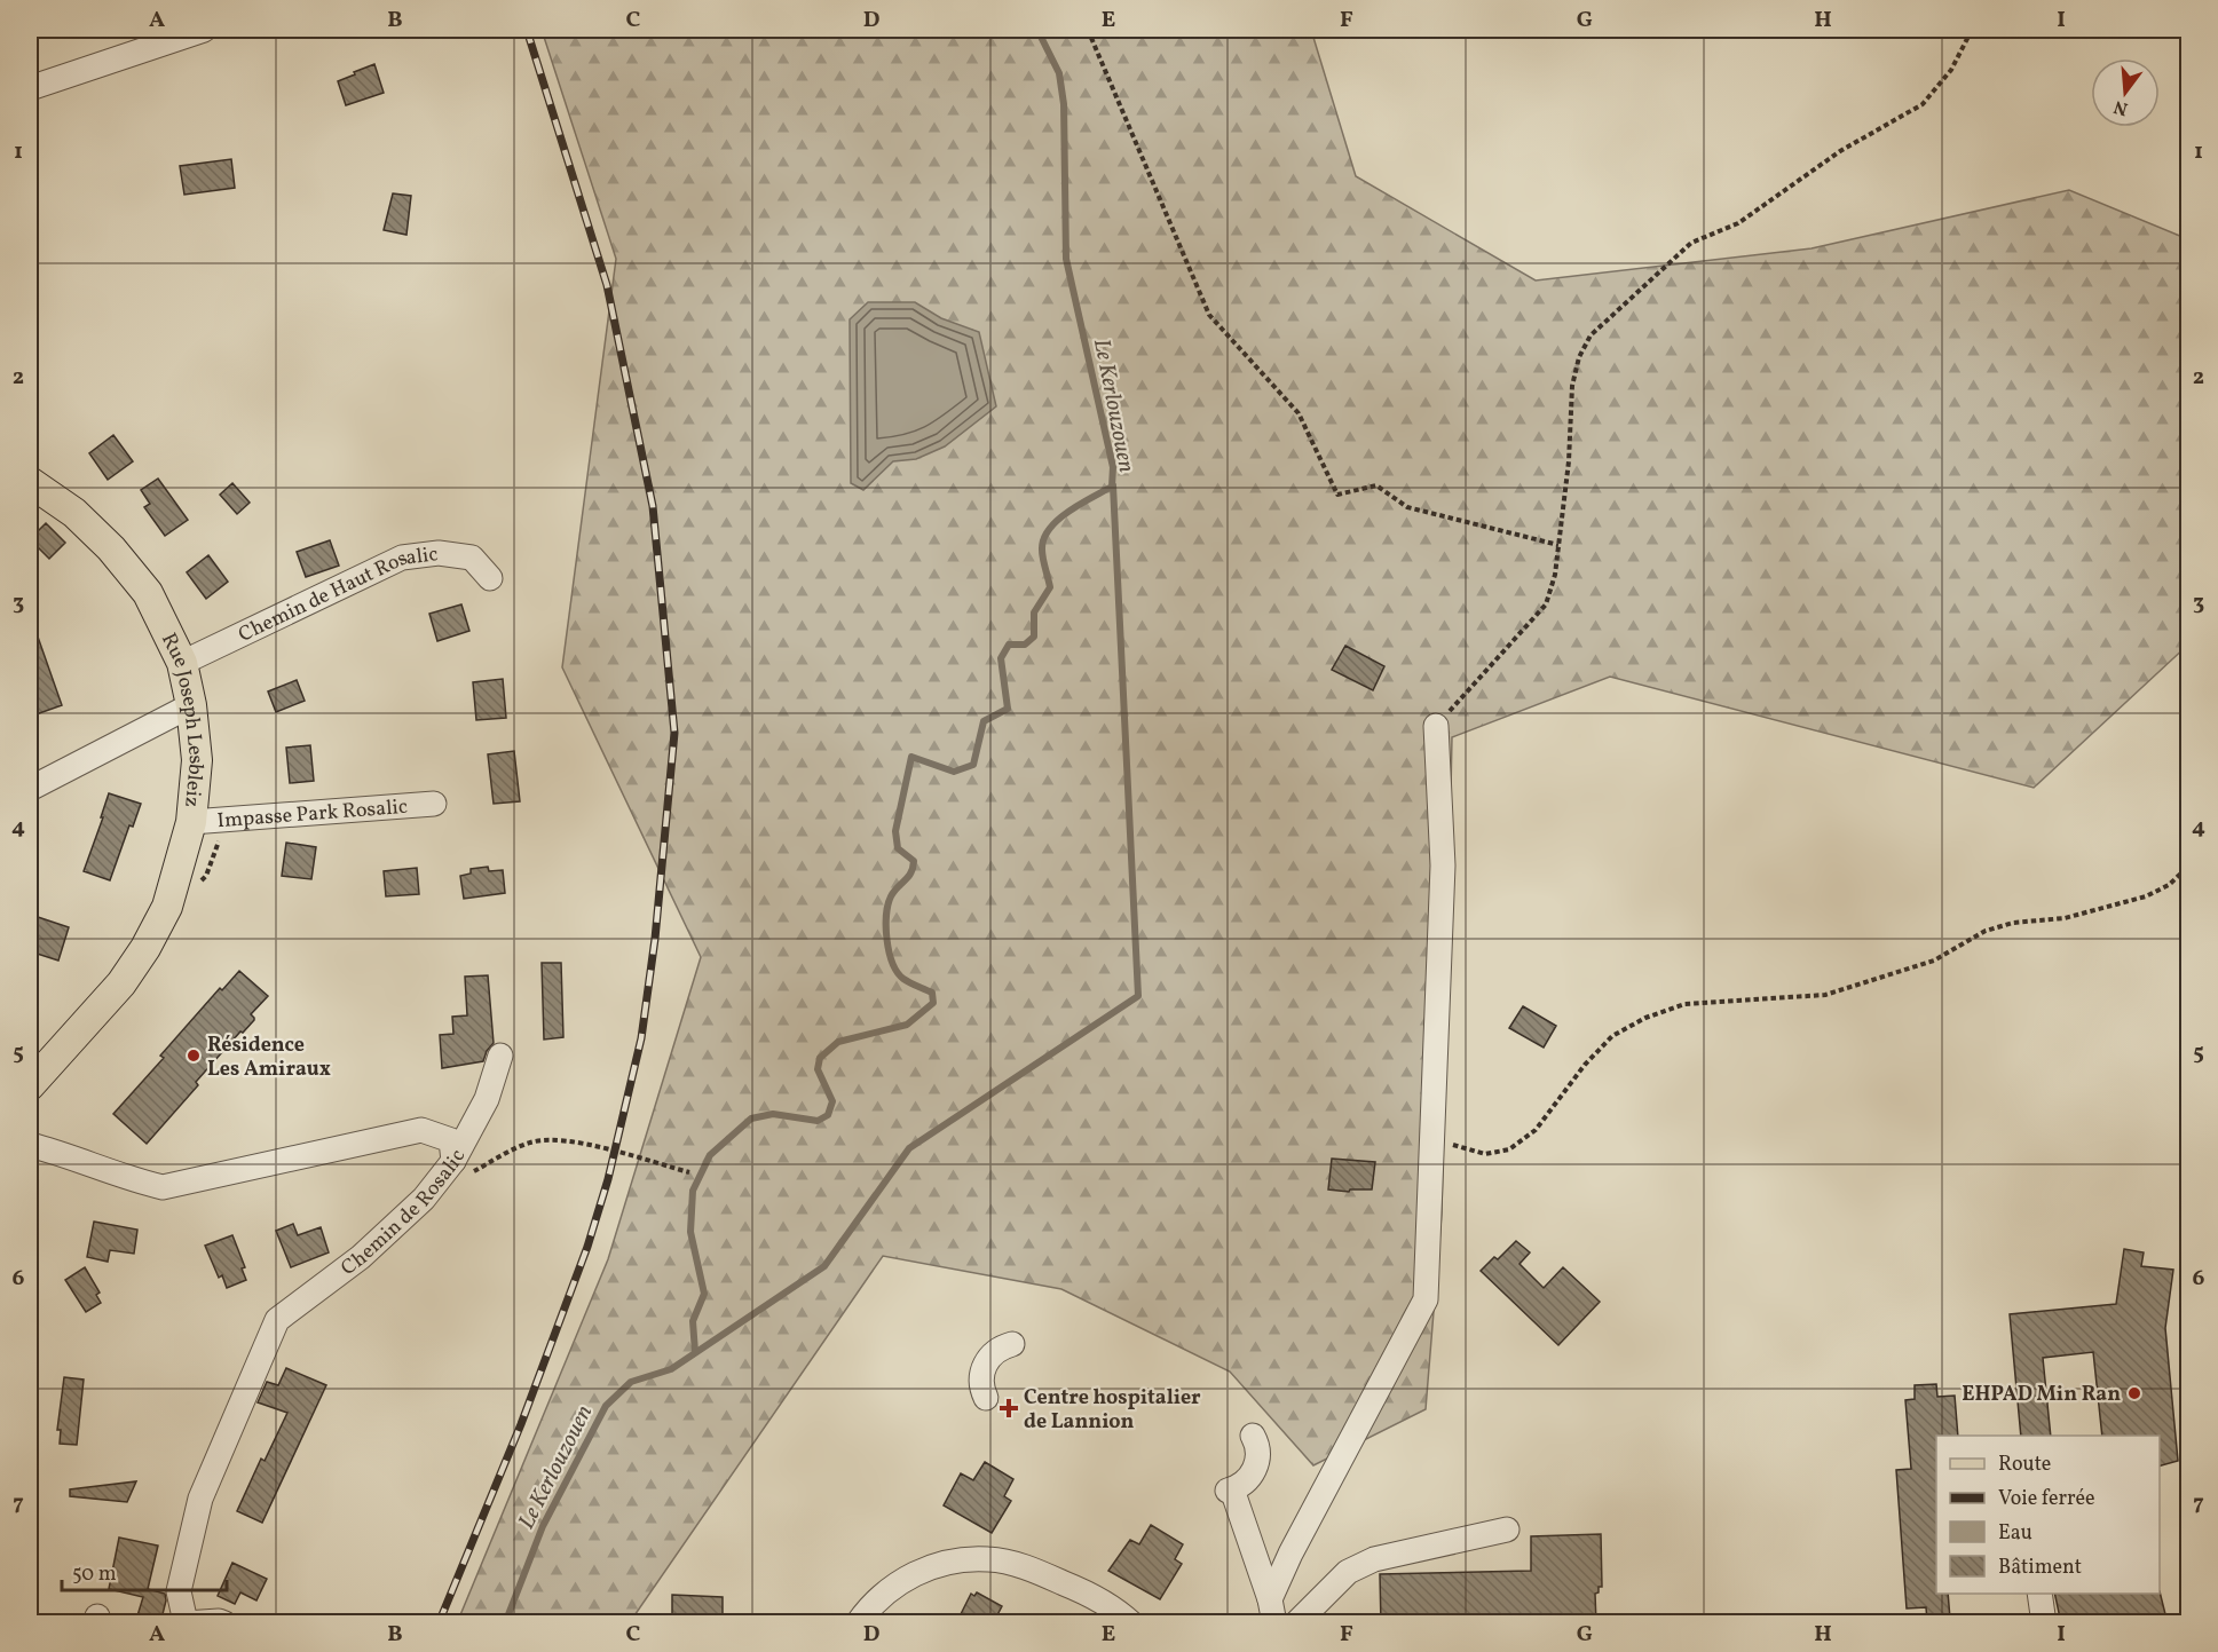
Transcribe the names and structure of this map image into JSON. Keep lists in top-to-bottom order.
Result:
{
  "streets": {
    "main road": ["Rue Joseph Lesbleiz"],
    "street": ["Chemin de Haut Rosalic", "Impasse Park Rosalic", "Chemin de Rosalic"]
  },
  "crossings": [
    ["Chemin de Haut Rosalic", "Rue Joseph Lesbleiz"],
    ["Rue Joseph Lesbleiz", "Impasse Park Rosalic"]
  ],
  "water": ["Le Kerlouzouen"],
  "places": {
    "other": ["Résidence Les Amiraux", "EHPAD Min Ran"],
    "health": ["Centre hospitalier de Lannion"]
  },
  "legend": [
    "Route",
    "Voie ferrée",
    "Eau",
    "Bâtiment"
  ],
  "scale_bar": "50 m",
  "north": "bottom",
  "grid": {
    "columns": [
      "A",
      "B",
      "C",
      "D",
      "E",
      "F",
      "G",
      "H",
      "I"
    ],
    "rows": [
      "1",
      "2",
      "3",
      "4",
      "5",
      "6",
      "7"
    ]
  }
}
